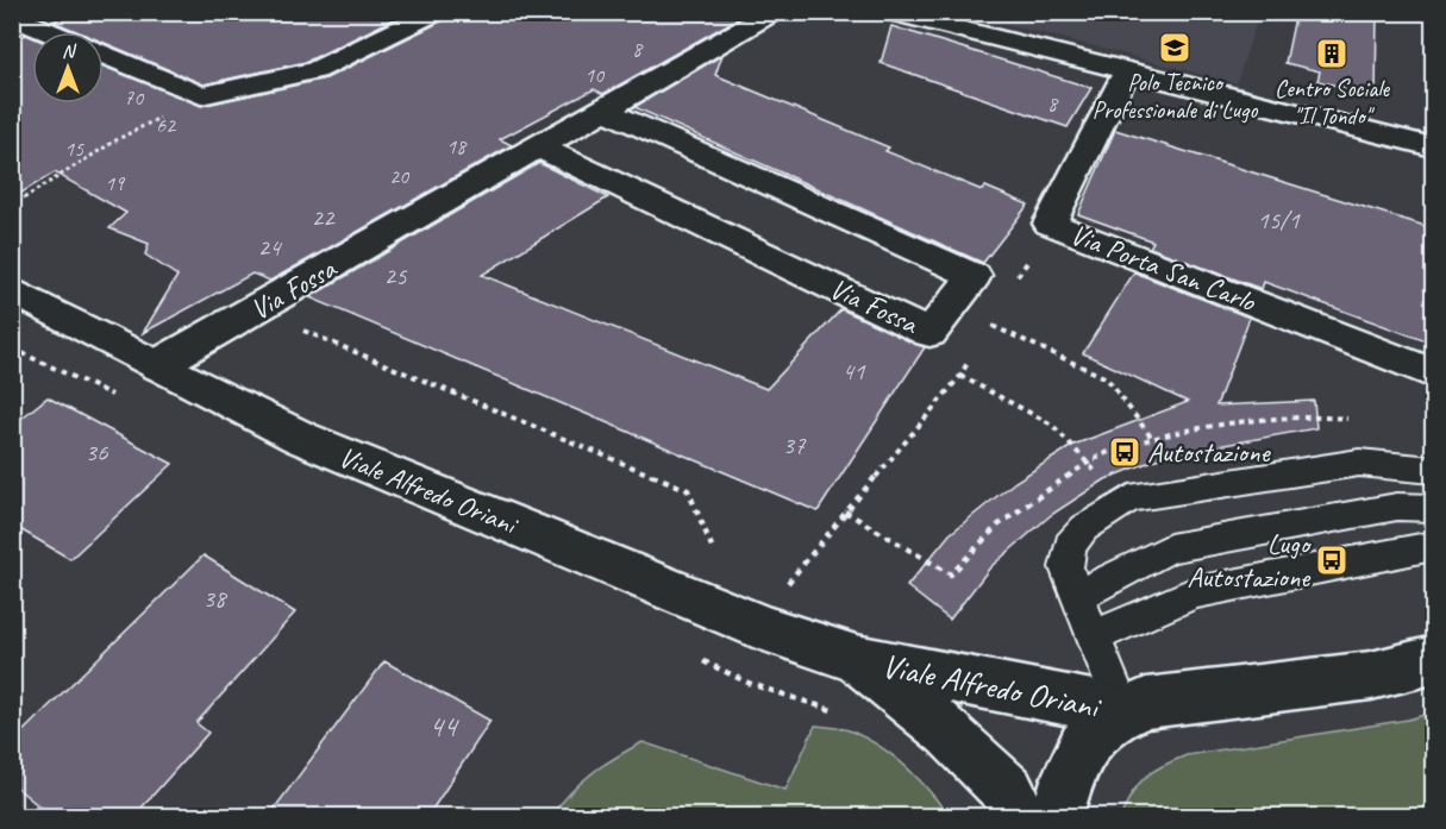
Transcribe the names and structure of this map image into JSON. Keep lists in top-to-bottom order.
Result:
{
  "streets": {
    "street": ["Via Porta San Carlo", "Via Fossa", "Viale Alfredo Oriani"]
  },
  "crossings": [
    ["Via Fossa", "Viale Alfredo Oriani"]
  ],
  "places": {
    "school or university": ["Polo Tecnico Professionale di Lugo"],
    "building": ["Centro Sociale \"Il Tondo\""],
    "bus stop": ["Autostazione", "Lugo Autostazione"]
  },
  "house_numbers": [
    "8",
    "10",
    "70",
    "8",
    "62",
    "18",
    "15",
    "20",
    "19",
    "22",
    "15/1",
    "24",
    "25",
    "41",
    "37",
    "36",
    "38",
    "44"
  ],
  "north": "top"
}
